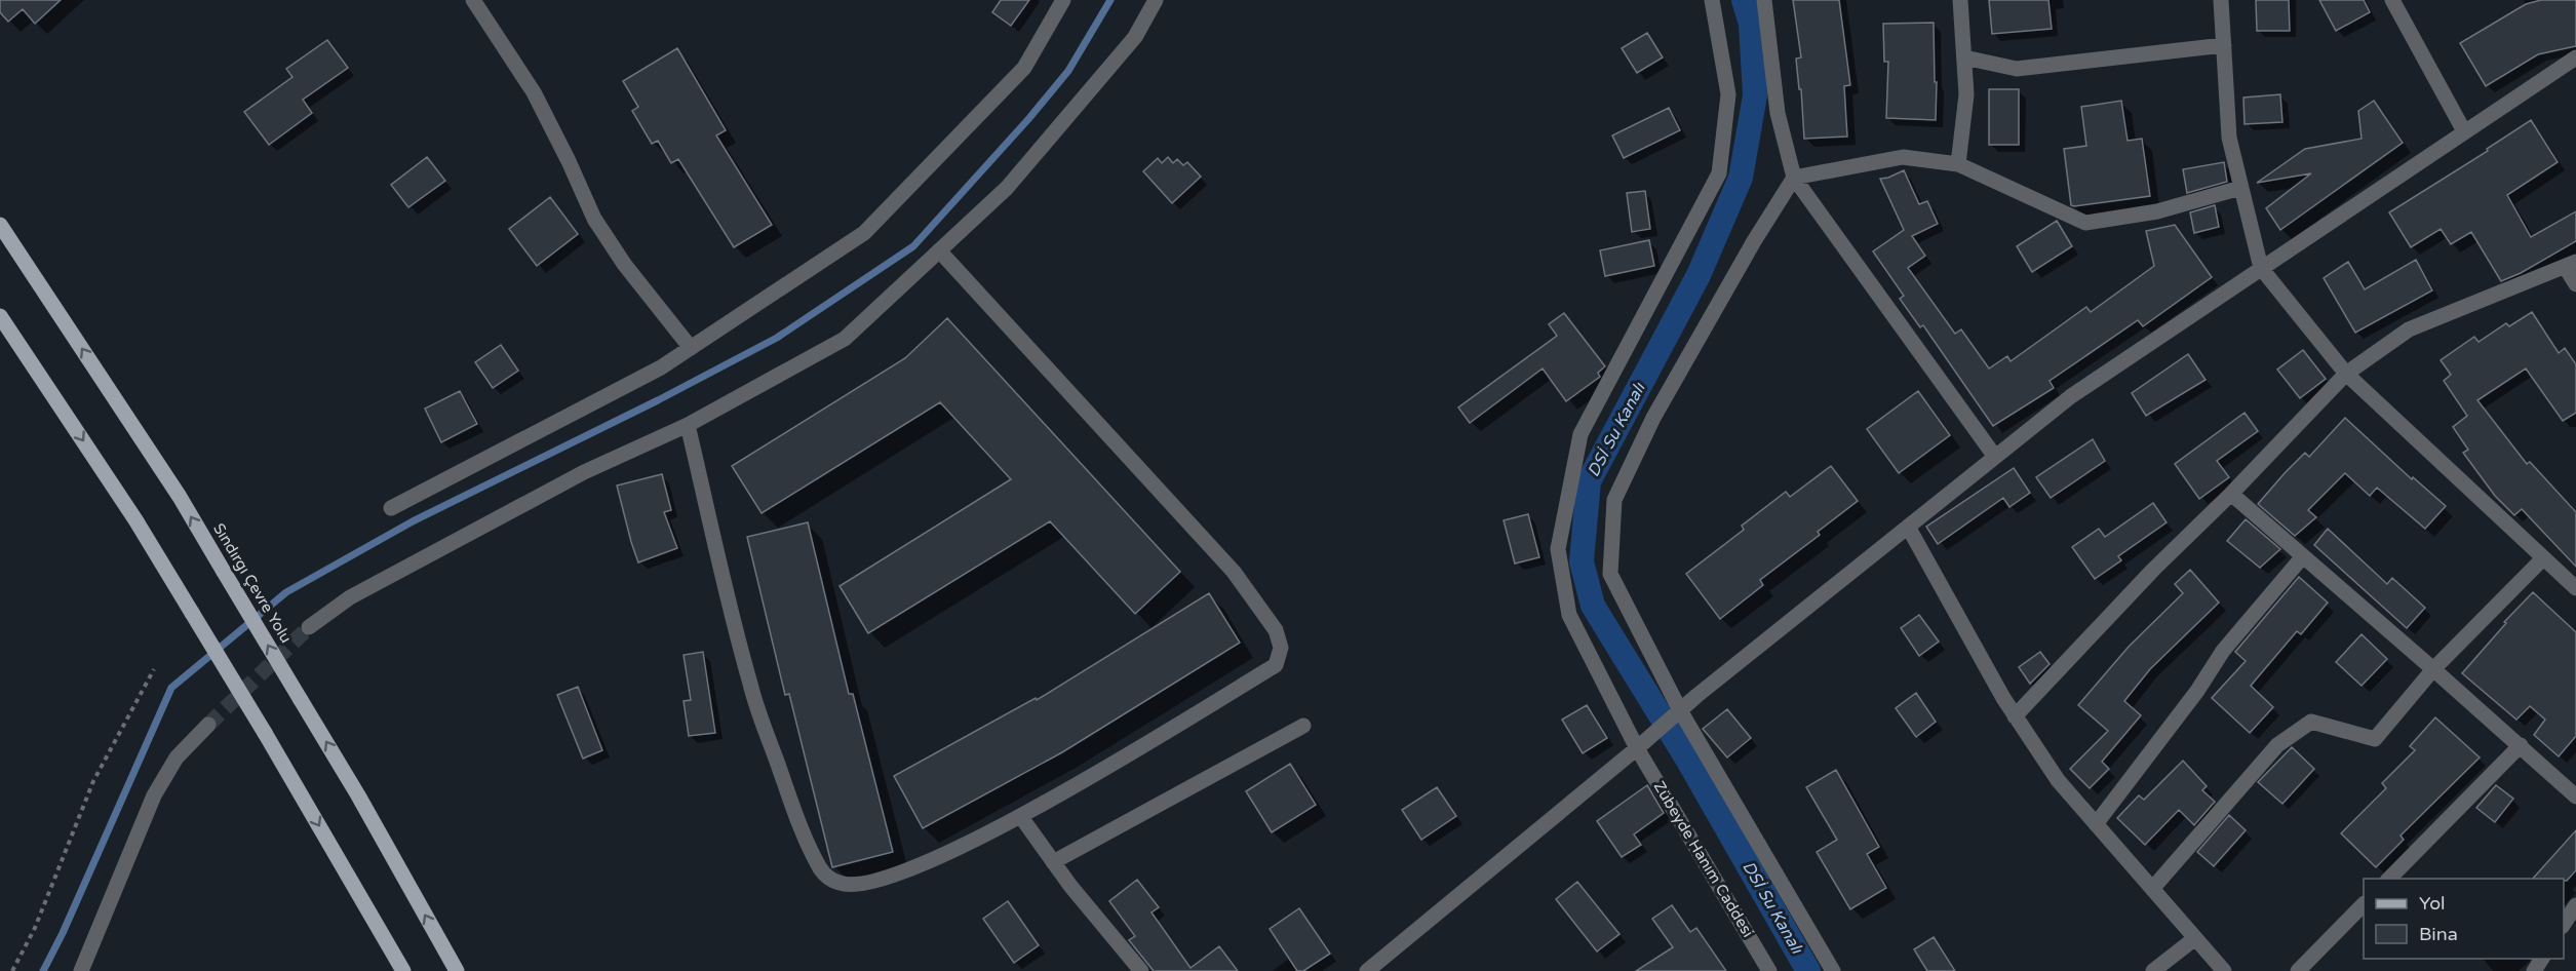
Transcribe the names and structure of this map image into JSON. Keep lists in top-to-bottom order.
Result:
{
  "streets": {
    "main road": ["Sındırgı Çevre Yolu"],
    "street": ["Zübeyde Hanım Caddesi"]
  },
  "water": ["DSİ Su Kanalı"],
  "legend": ["Yol", "Bina"]
}
